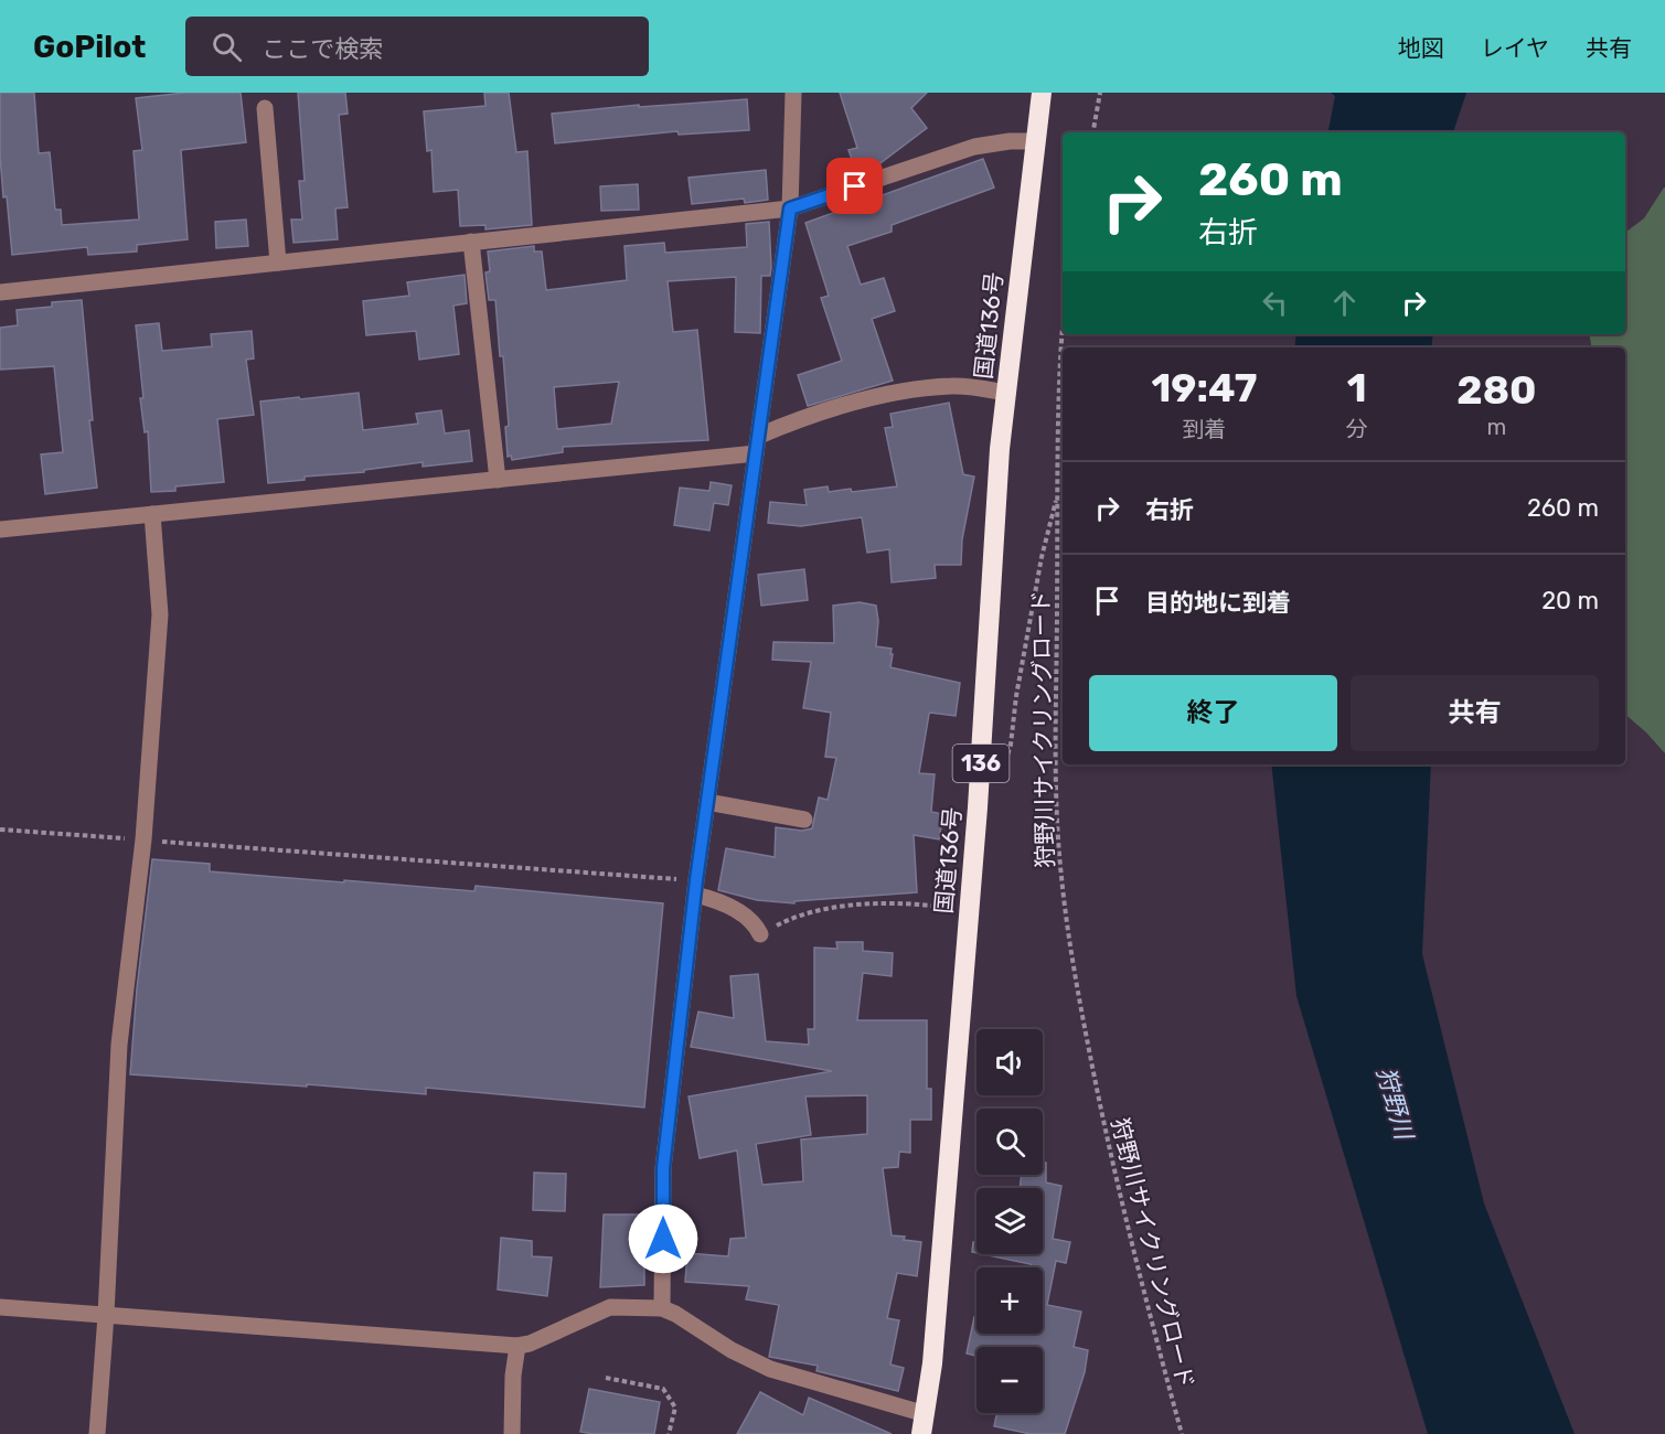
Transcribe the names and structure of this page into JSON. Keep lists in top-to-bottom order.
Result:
{
  "streets": {
    "highway": ["国道136号", "136"],
    "path": ["狩野川サイクリングロード"]
  },
  "water": ["狩野川"],
  "page": {
    "header": "GoPilot",
    "search": "ここで検索",
    "nav": ["地図", "レイヤ", "共有"],
    "turn": ["260 m", "右折"],
    "eta": [
      "19:47",
      "到着",
      "1",
      "分",
      "280",
      "m"
    ],
    "list": [
      {
        "name": "右折",
        "value": "260 m"
      },
      {
        "name": "目的地に到着",
        "value": "20 m"
      }
    ],
    "buttons": ["終了", "共有"],
    "map_buttons": ["+", "−"]
  }
}
